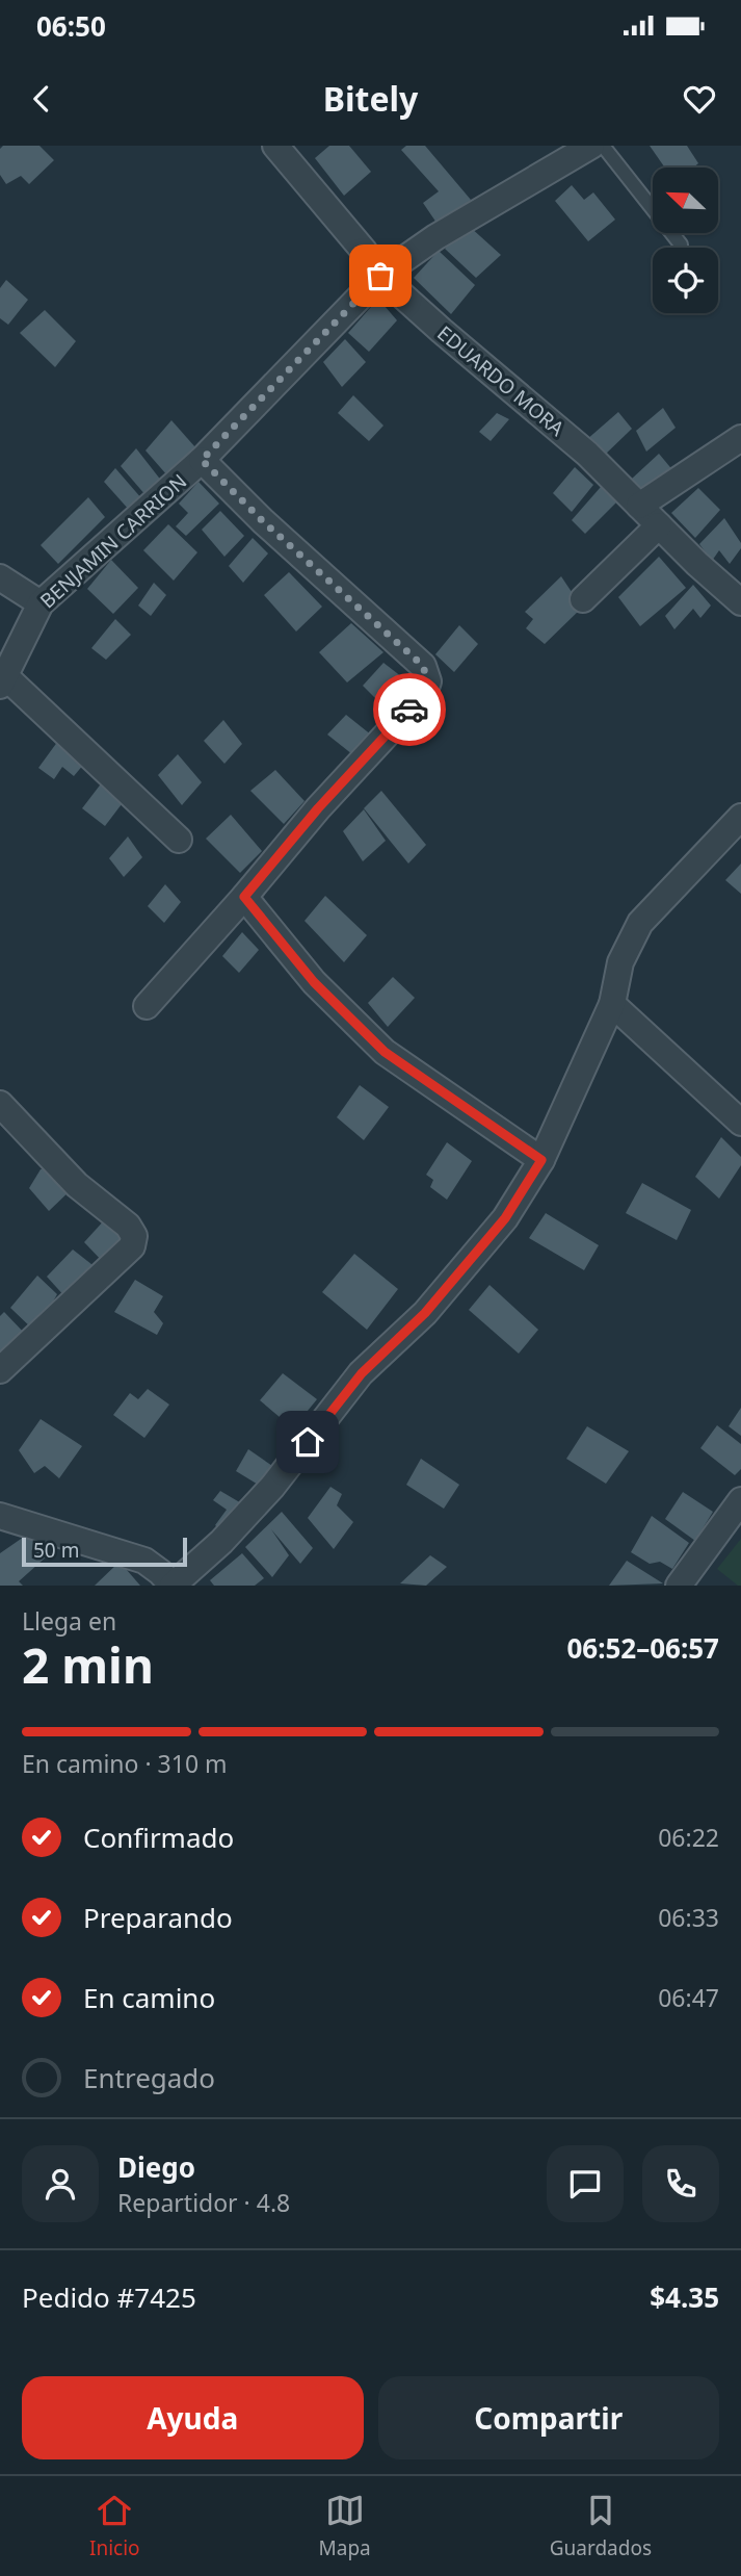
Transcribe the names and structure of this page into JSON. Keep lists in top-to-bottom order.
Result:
{
  "streets": {
    "street": ["EDUARDO MORA", "BENJAMIN CARRION"]
  },
  "crossings": [
    ["EDUARDO MORA", "BENJAMIN CARRION"]
  ],
  "scale_bar": "50 m",
  "north": "top left",
  "page": {
    "status": "06:50",
    "header": "Bitely",
    "scale": "50 m",
    "heading": ["2 min", "Llega en", "06:52–06:57"],
    "panel": [
      "Diego",
      "Repartidor · 4.8",
      "Pedido #7425",
      "$4.35"
    ],
    "bar": "En camino · 310 m",
    "list": [
      ["Confirmado", "06:22"],
      ["Preparando", "06:33"],
      ["En camino", "06:47"],
      "Entregado"
    ],
    "buttons": ["Ayuda", "Compartir"],
    "tabs": ["Inicio", "Mapa", "Guardados"]
  }
}
